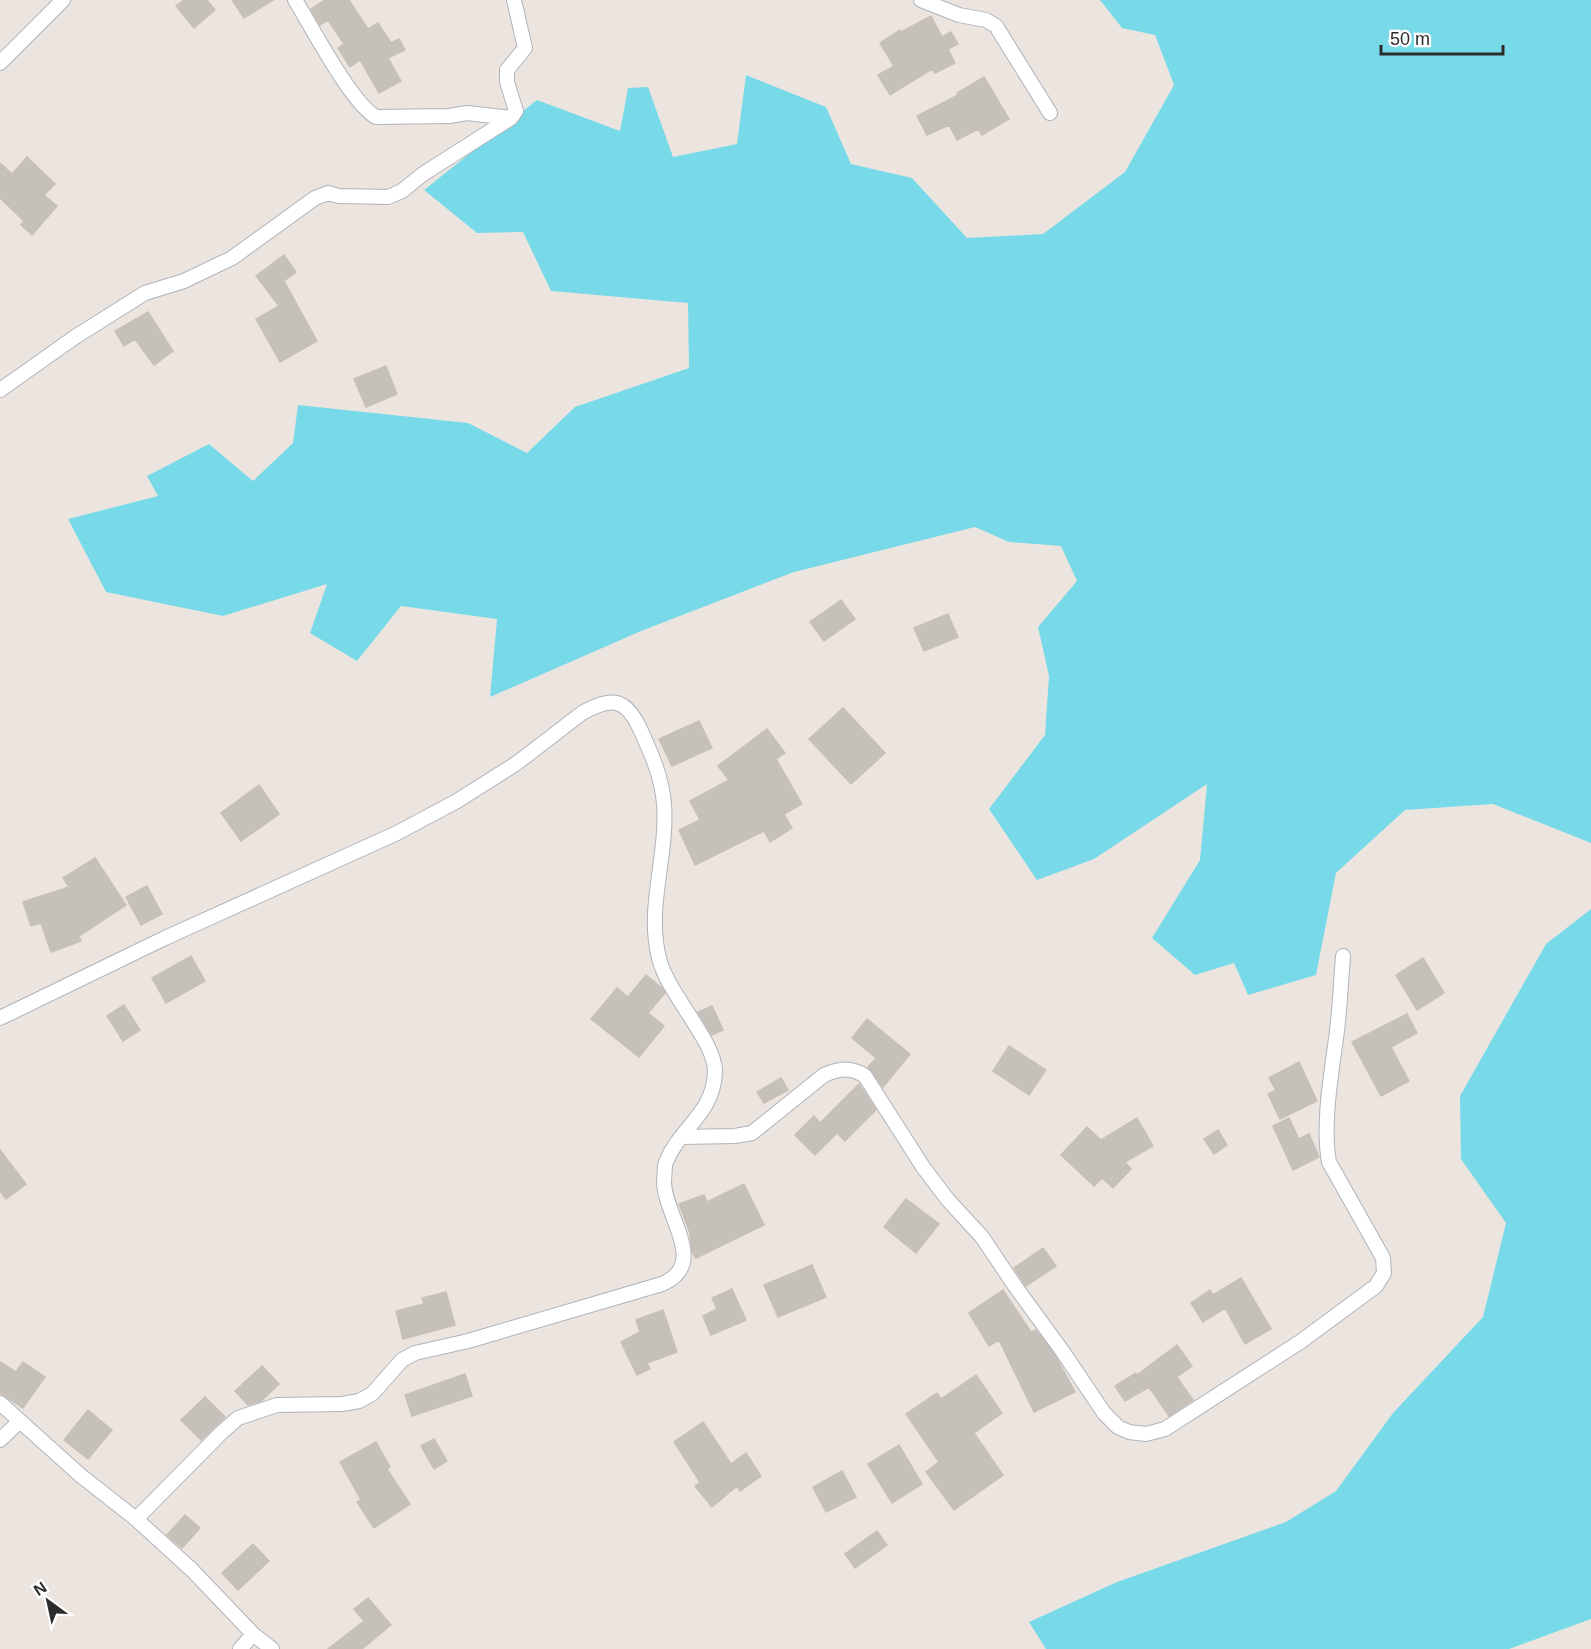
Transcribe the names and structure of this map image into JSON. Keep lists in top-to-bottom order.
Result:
{
  "scale_bar": "50 m",
  "north": "top left"
}
